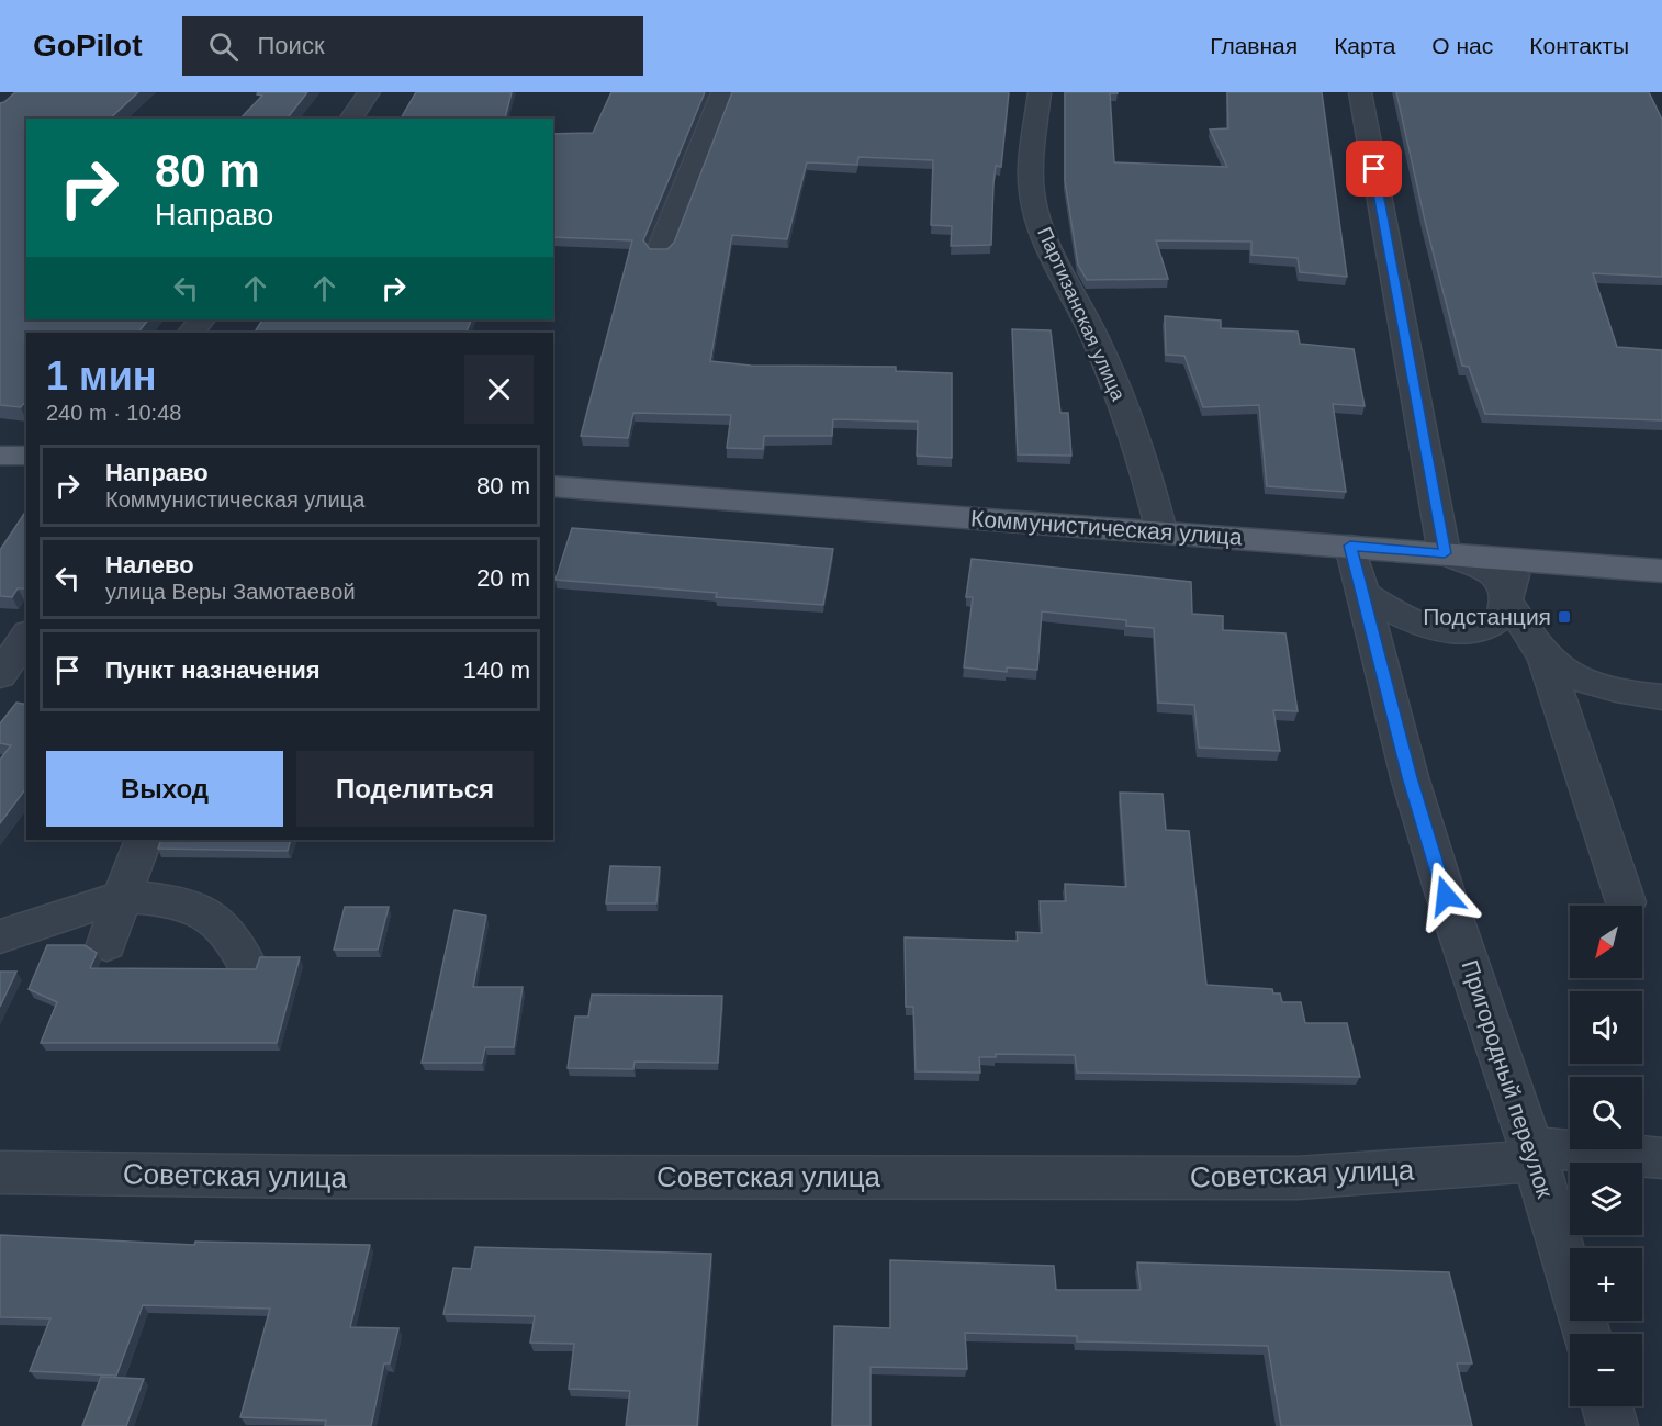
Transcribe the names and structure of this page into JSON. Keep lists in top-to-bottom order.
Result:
{
  "streets": {
    "main road": ["Коммунистическая улица"],
    "street": ["Партизанская улица", "Пригородный переулок", "Советская улица"]
  },
  "crossings": [
    ["Партизанская улица", "Коммунистическая улица"],
    ["Коммунистическая улица", "Пригородный переулок"],
    ["Пригородный переулок", "Советская улица"]
  ],
  "places": {
    "transit": ["Подстанция"]
  },
  "north": "bottom left",
  "page": {
    "header": "GoPilot",
    "search": "Поиск",
    "nav": [
      "Главная",
      "Карта",
      "О нас",
      "Контакты"
    ],
    "turn": ["80 m", "Направо"],
    "heading": ["1 мин", "240 m · 10:48"],
    "list": [
      {
        "name": "Направо",
        "note": "Коммунистическая улица",
        "value": "80 m"
      },
      {
        "name": "Налево",
        "note": "улица Веры Замотаевой",
        "value": "20 m"
      },
      {
        "name": "Пункт назначения",
        "value": "140 m"
      }
    ],
    "buttons": ["Выход", "Поделиться"],
    "map_buttons": ["+", "−"]
  }
}
